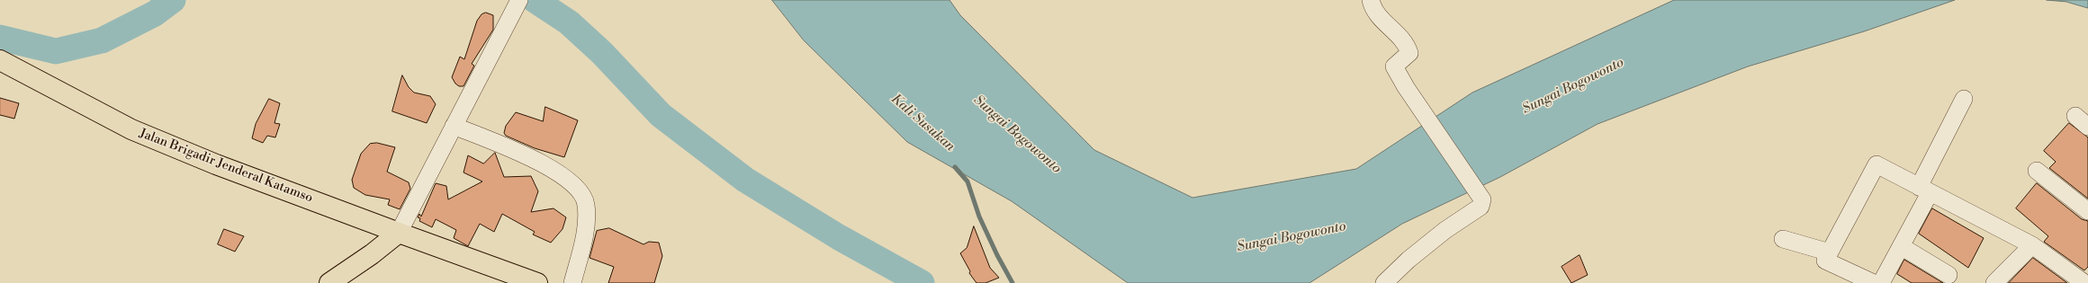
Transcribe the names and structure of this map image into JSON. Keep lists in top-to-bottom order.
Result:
{
  "streets": {
    "main road": ["Jalan Brigadir Jenderal Katamso"]
  },
  "water": ["Sungai Bogowonto", "Kali Susukan"]
}
